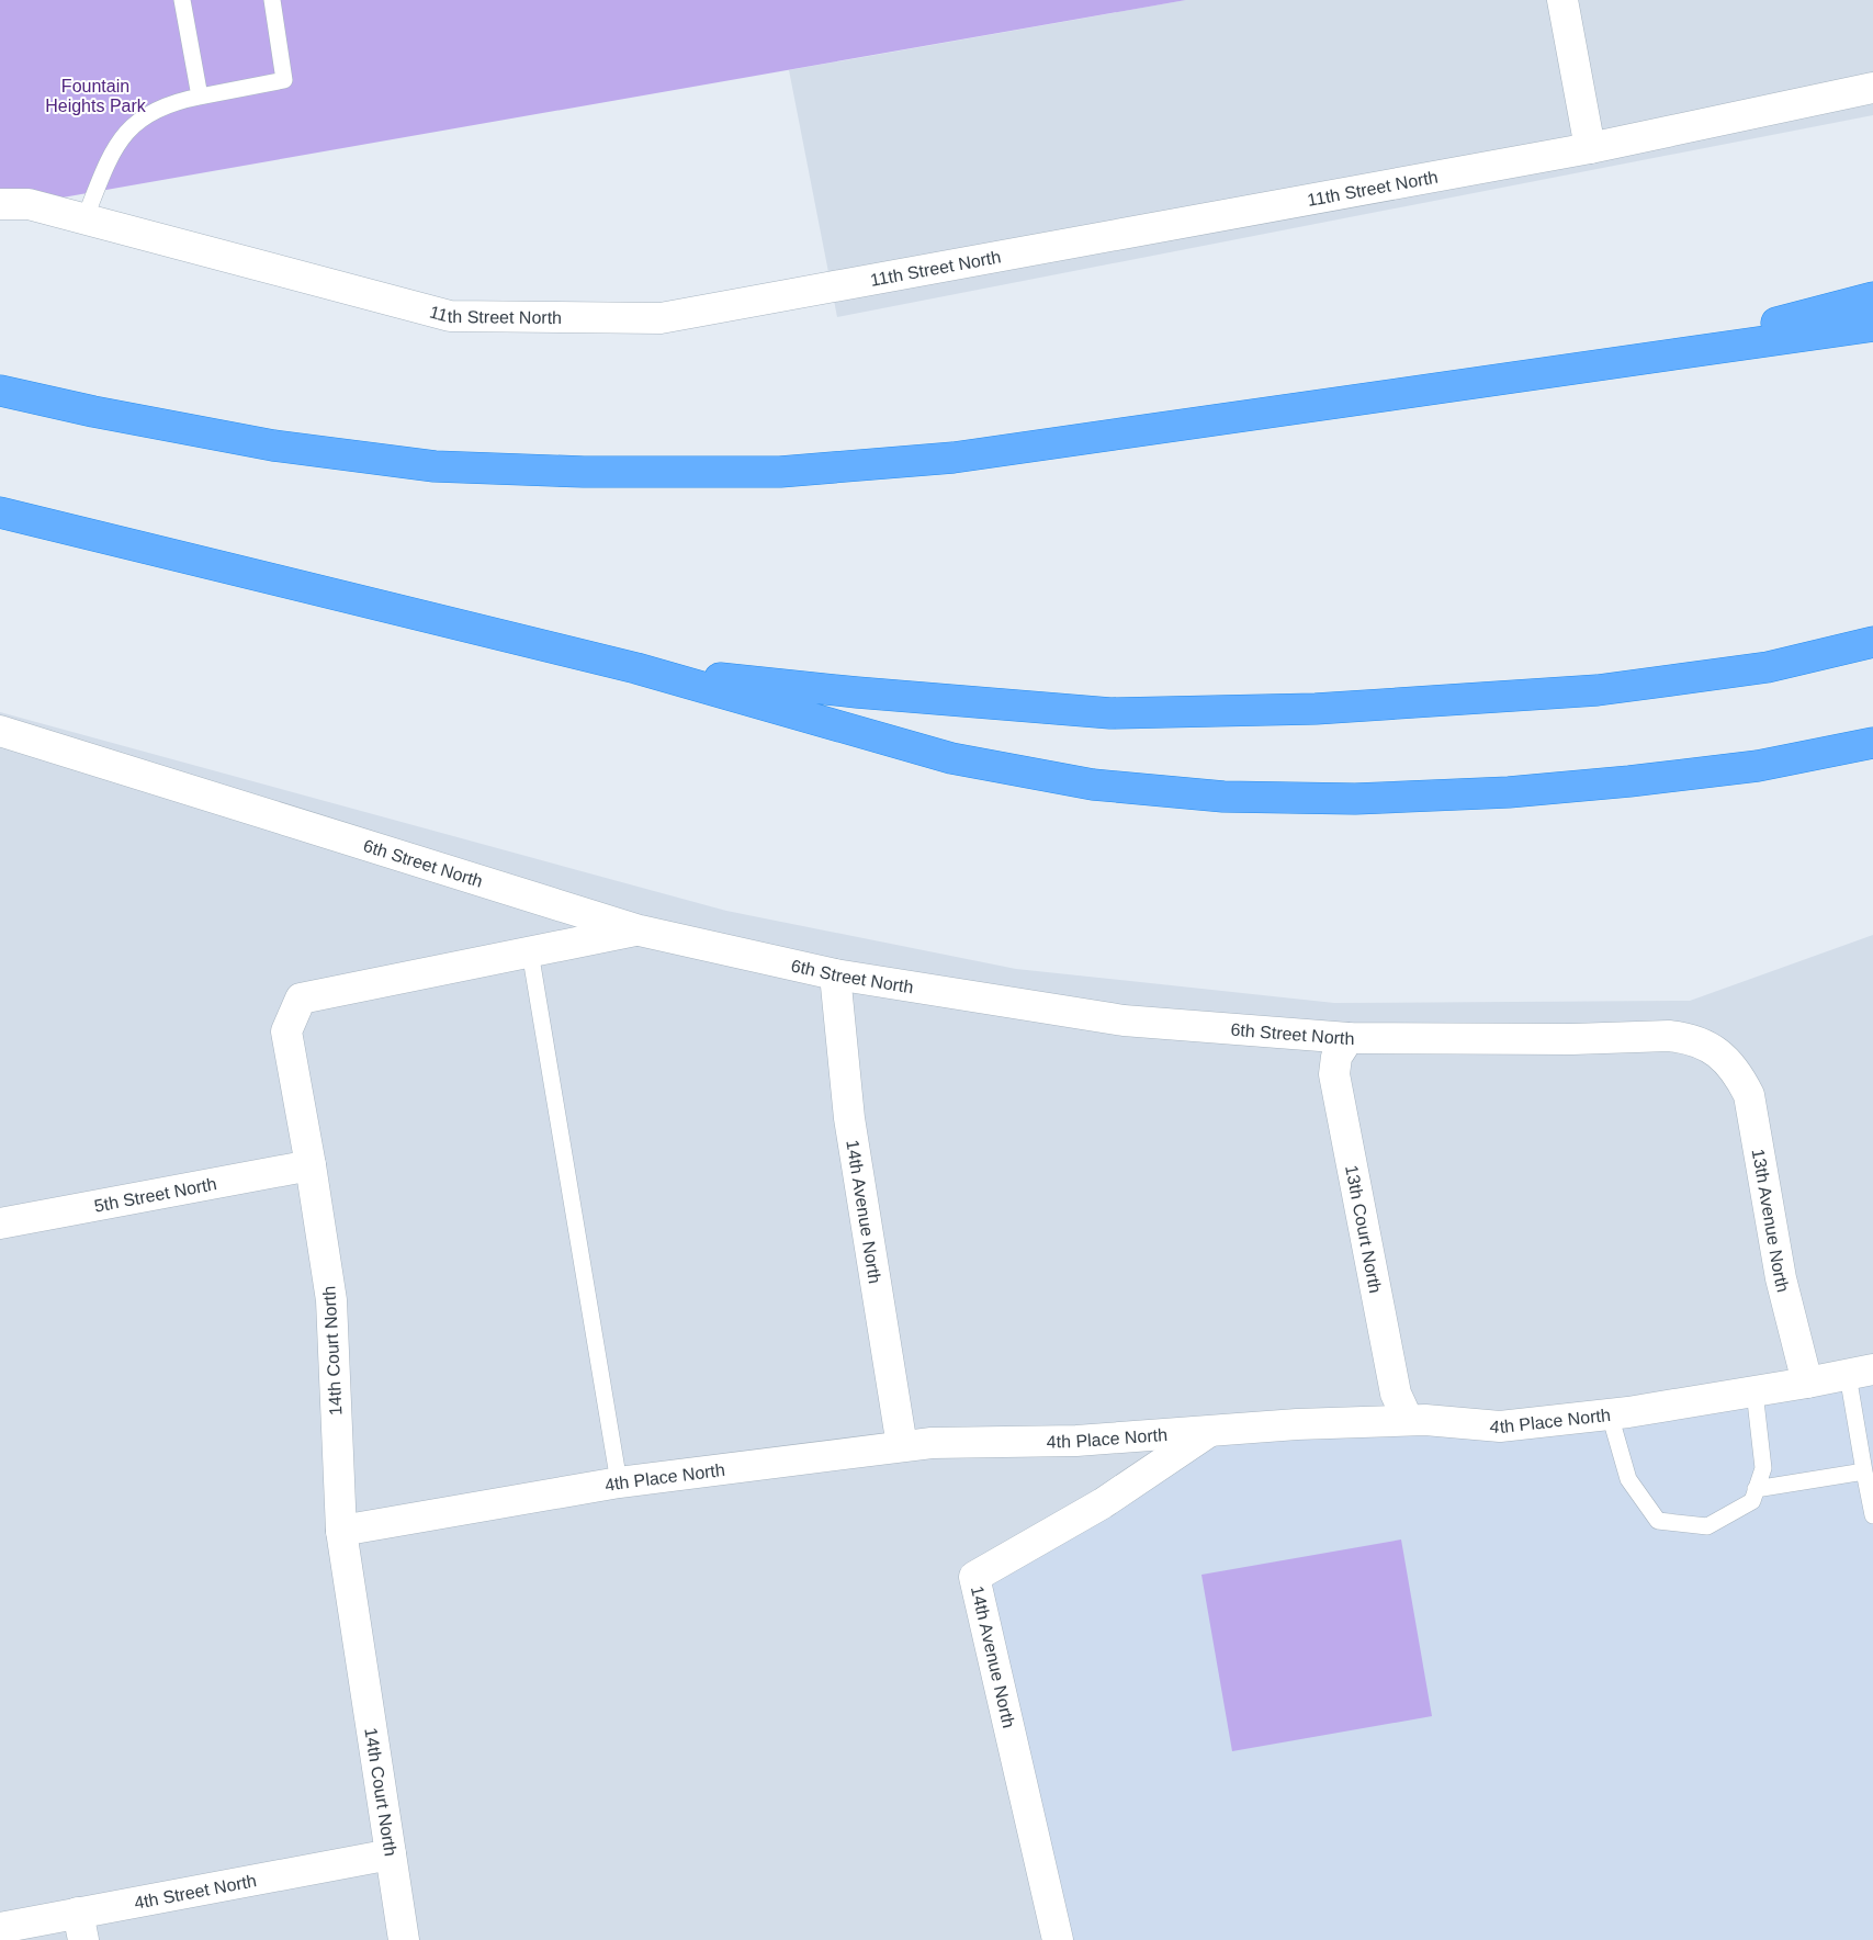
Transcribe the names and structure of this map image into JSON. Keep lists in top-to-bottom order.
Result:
{
  "streets": {
    "street": [
      "11th Street North",
      "6th Street North",
      "5th Street North",
      "14th Avenue North",
      "13th Avenue North",
      "13th Court North",
      "14th Court North",
      "4th Place North",
      "4th Street North"
    ]
  },
  "crossings": [
    ["6th Street North", "14th Avenue North"],
    ["6th Street North", "13th Avenue North"],
    ["6th Street North", "13th Court North"],
    ["5th Street North", "14th Court North"],
    ["14th Avenue North", "4th Place North"],
    ["13th Avenue North", "4th Place North"],
    ["13th Court North", "4th Place North"],
    ["14th Court North", "4th Place North"],
    ["14th Court North", "4th Street North"]
  ],
  "parks": ["Fountain Heights Park"]
}
